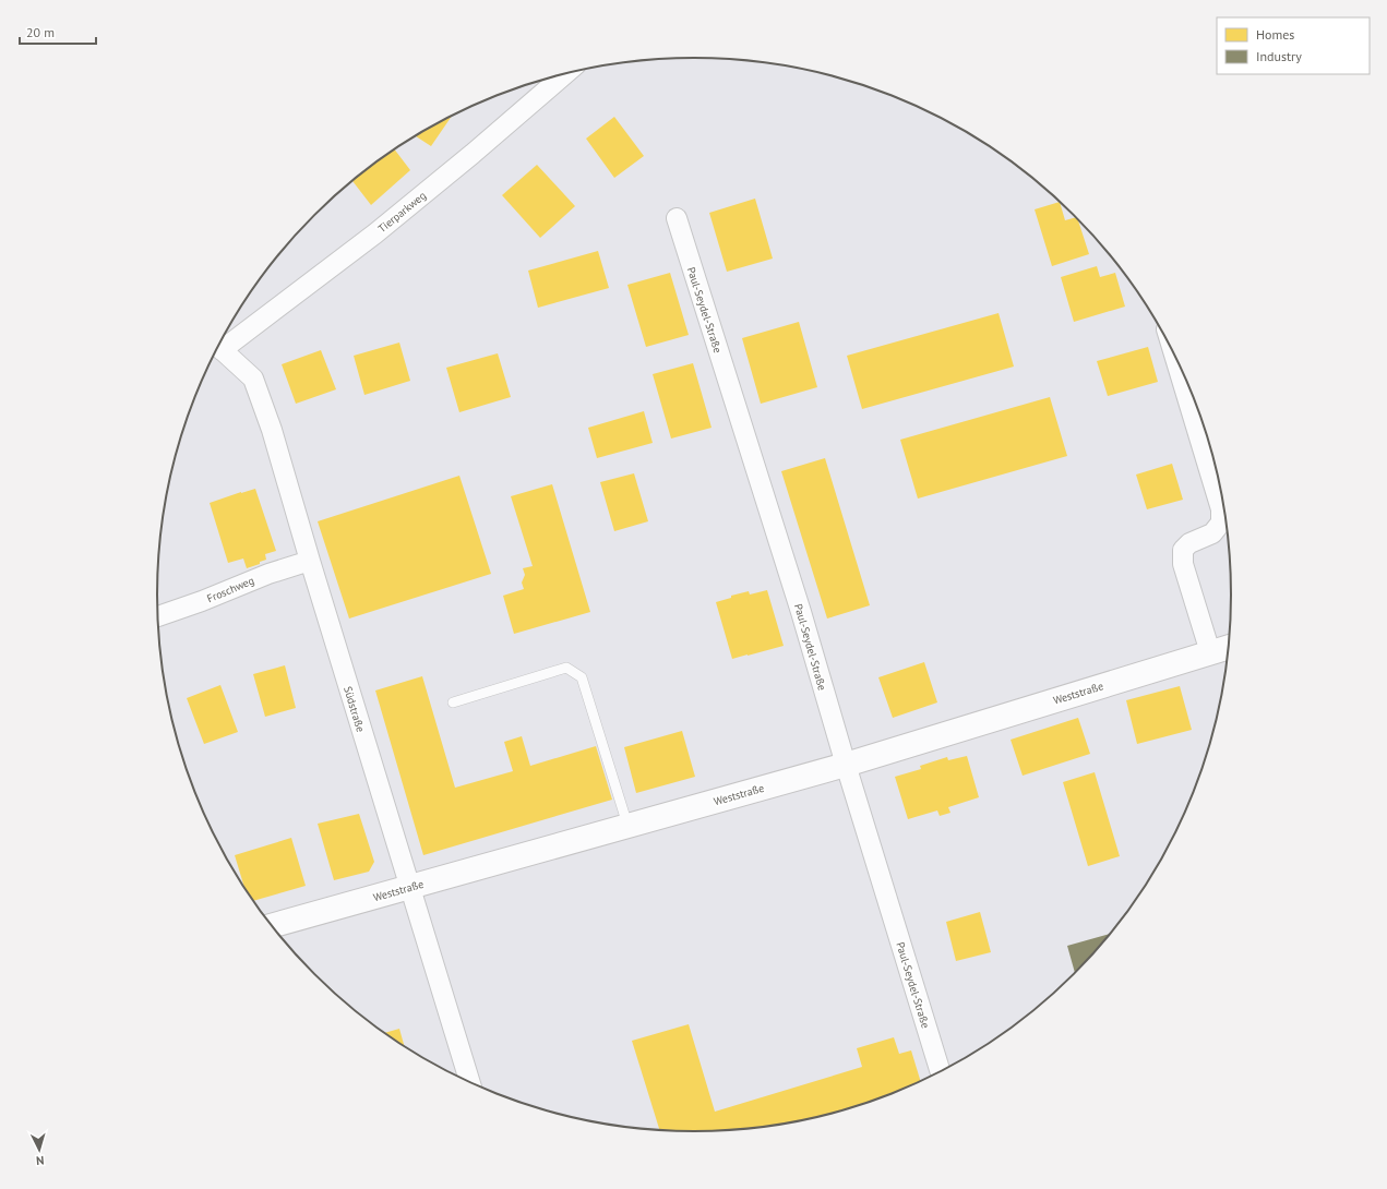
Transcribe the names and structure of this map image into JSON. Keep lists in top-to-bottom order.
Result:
{
  "streets": {
    "main road": ["Weststraße"],
    "street": [
      "Tierparkweg",
      "Paul-Seydel-Straße",
      "Froschweg",
      "Südstraße"
    ]
  },
  "crossings": [
    ["Tierparkweg", "Südstraße"],
    ["Paul-Seydel-Straße", "Weststraße"],
    ["Froschweg", "Südstraße"],
    ["Weststraße", "Südstraße"]
  ],
  "legend": ["Homes", "Industry"],
  "scale_bar": "20 m",
  "north": "bottom"
}
